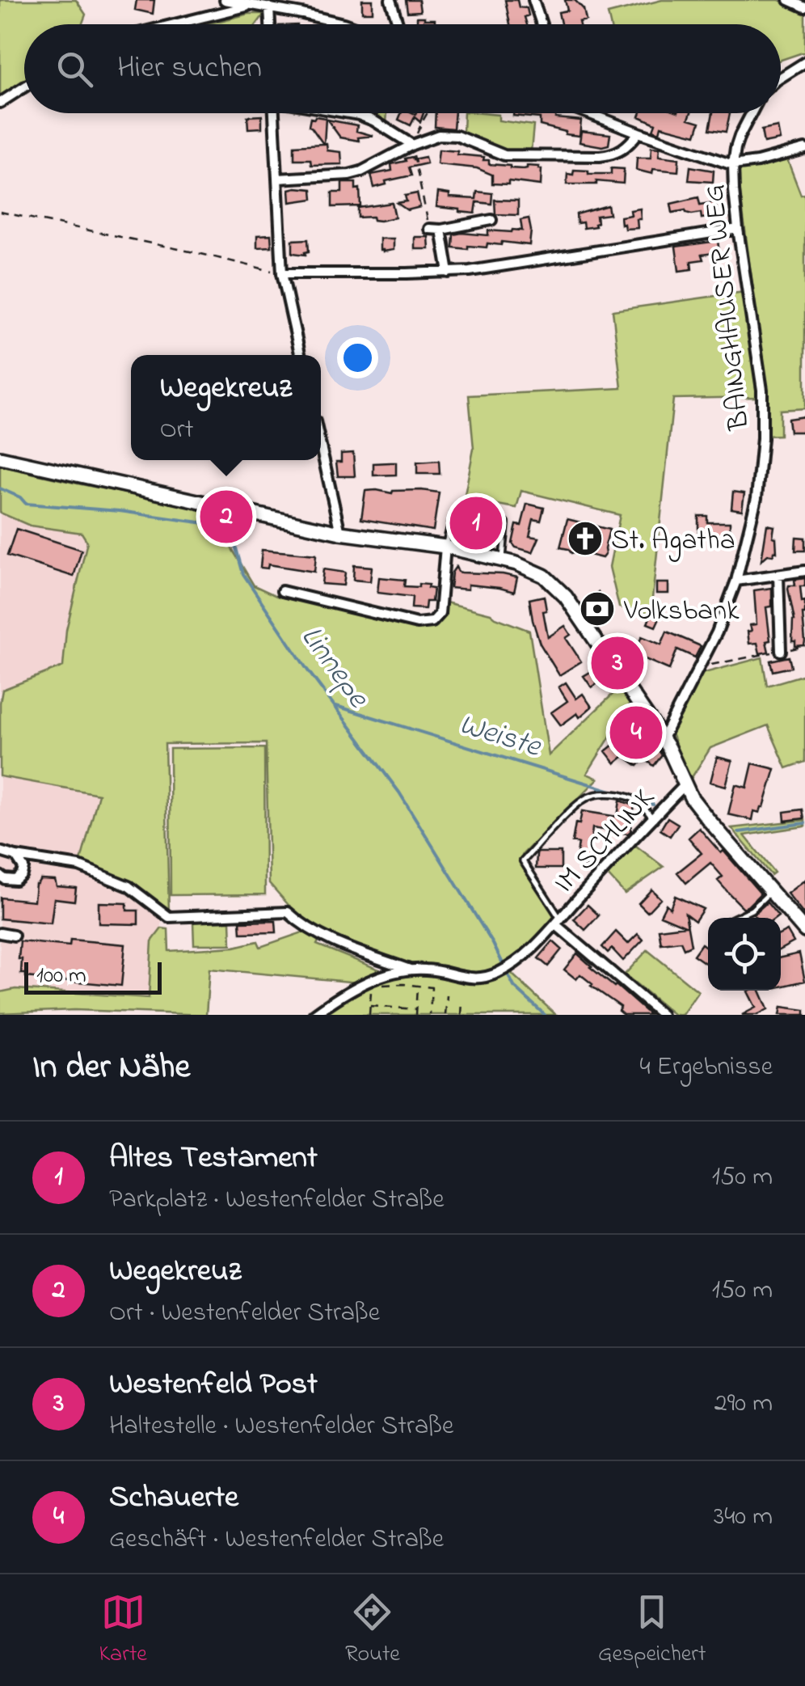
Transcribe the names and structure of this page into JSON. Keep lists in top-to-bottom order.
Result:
{
  "streets": {
    "street": ["BAINGHAUSER WEG", "IM SCHLINK"]
  },
  "water": ["Linnepe", "Weiste"],
  "places": {
    "church": ["St. Agatha"],
    "bank": ["Volksbank"]
  },
  "scale_bar": "100 m",
  "page": {
    "search": "Hier suchen",
    "popup": ["Wegekreuz", "Ort"],
    "pins": [
      "2",
      "1",
      "3",
      "4"
    ],
    "scale": "100 m",
    "heading": ["In der Nähe", "4 Ergebnisse"],
    "list": [
      {
        "mark": "1",
        "name": "Altes Testament",
        "note": "Parkplatz · Westenfelder Straße",
        "value": "150 m"
      },
      {
        "mark": "2",
        "name": "Wegekreuz",
        "note": "Ort · Westenfelder Straße",
        "value": "150 m"
      },
      {
        "mark": "3",
        "name": "Westenfeld Post",
        "note": "Haltestelle · Westenfelder Straße",
        "value": "290 m"
      },
      {
        "mark": "4",
        "name": "Schauerte",
        "note": "Geschäft · Westenfelder Straße",
        "value": "340 m"
      }
    ],
    "nav": ["Karte", "Route", "Gespeichert"]
  }
}
